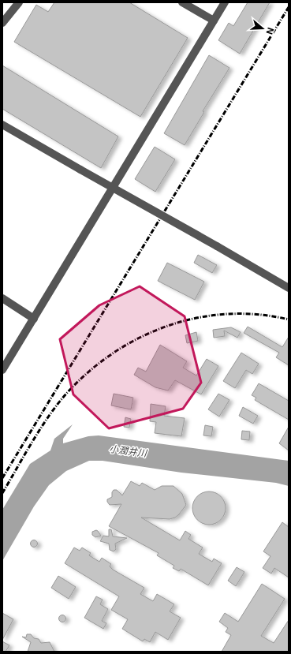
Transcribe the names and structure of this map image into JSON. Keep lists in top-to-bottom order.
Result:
{
  "water": ["小潤井川"],
  "north": "right"
}
